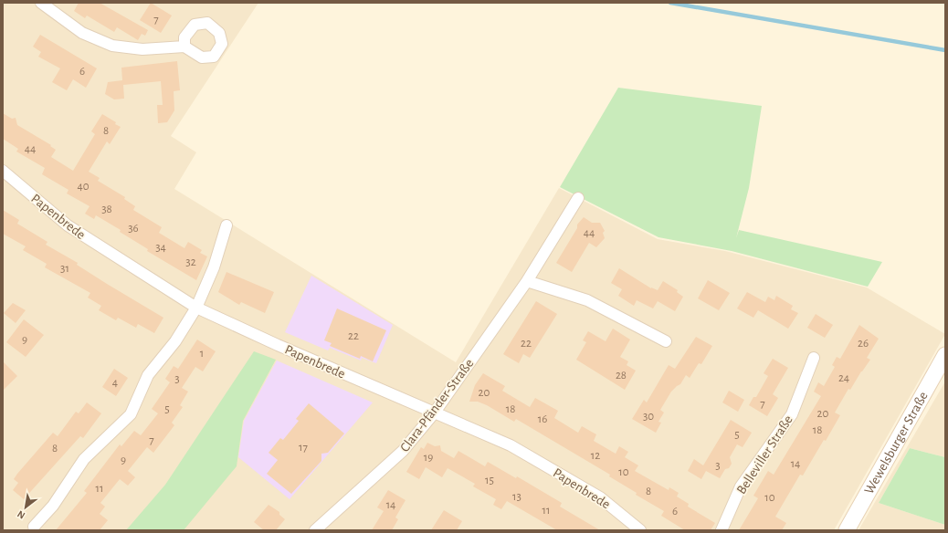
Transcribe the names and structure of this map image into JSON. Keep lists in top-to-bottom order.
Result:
{
  "streets": {
    "main road": ["Wewelsburger Straße"],
    "street": ["Papenbrede", "Clara-Pfänder-Straße", "Belleviller Straße"]
  },
  "crossings": [
    ["Papenbrede", "Clara-Pfänder-Straße"]
  ],
  "house_numbers": [
    "7",
    "6",
    "8",
    "44",
    "40",
    "38",
    "36",
    "44",
    "34",
    "32",
    "31",
    "22",
    "9",
    "22",
    "26",
    "1",
    "28",
    "24",
    "3",
    "4",
    "20",
    "7",
    "5",
    "18",
    "20",
    "30",
    "16",
    "18",
    "5",
    "7",
    "17",
    "8",
    "12",
    "19",
    "9",
    "14",
    "3",
    "10",
    "15",
    "11",
    "8",
    "13",
    "10",
    "14",
    "11",
    "6"
  ],
  "north": "bottom left"
}
